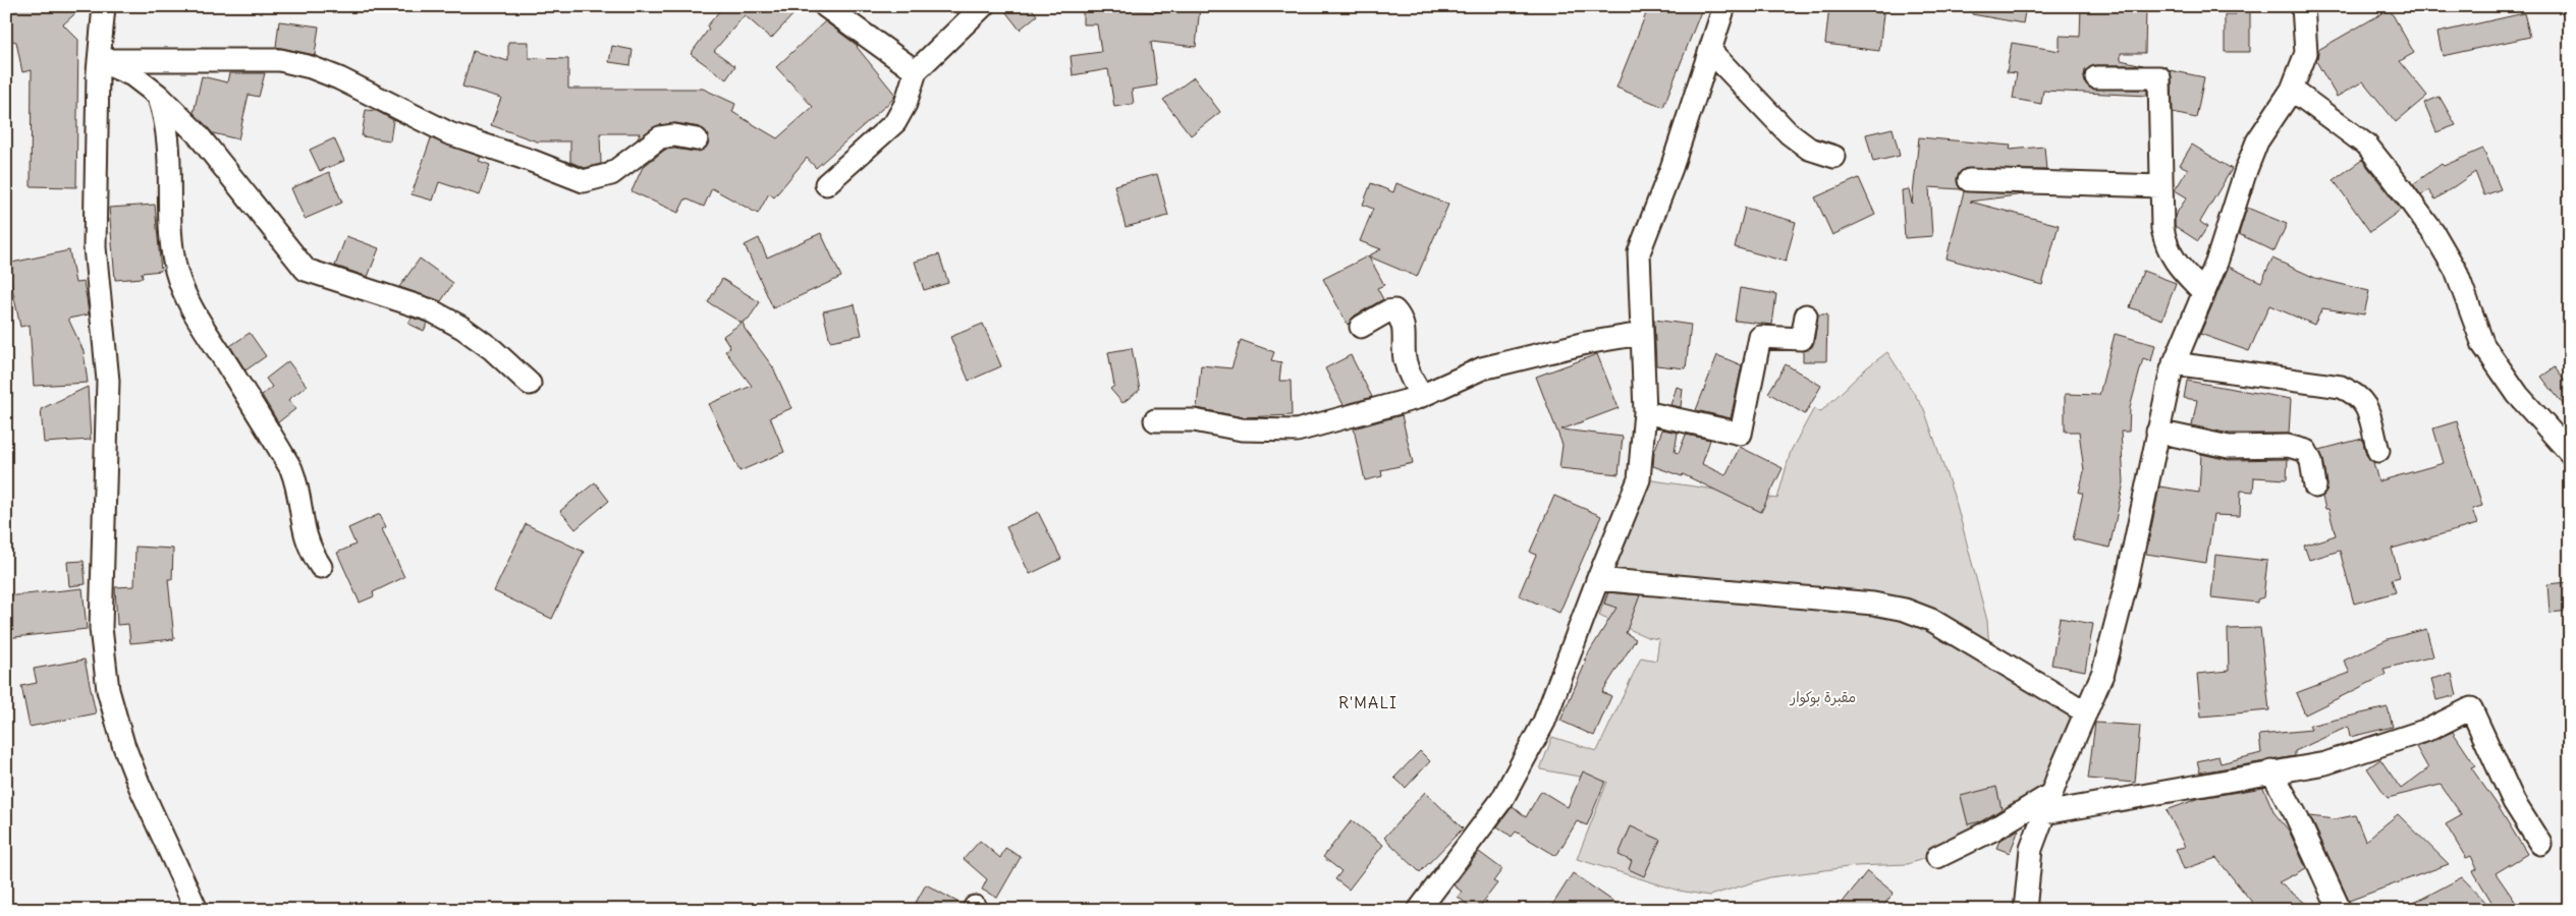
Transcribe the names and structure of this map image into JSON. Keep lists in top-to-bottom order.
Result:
{
  "districts": ["R'MALI"],
  "parks": ["مقبرة بوكوار"]
}
